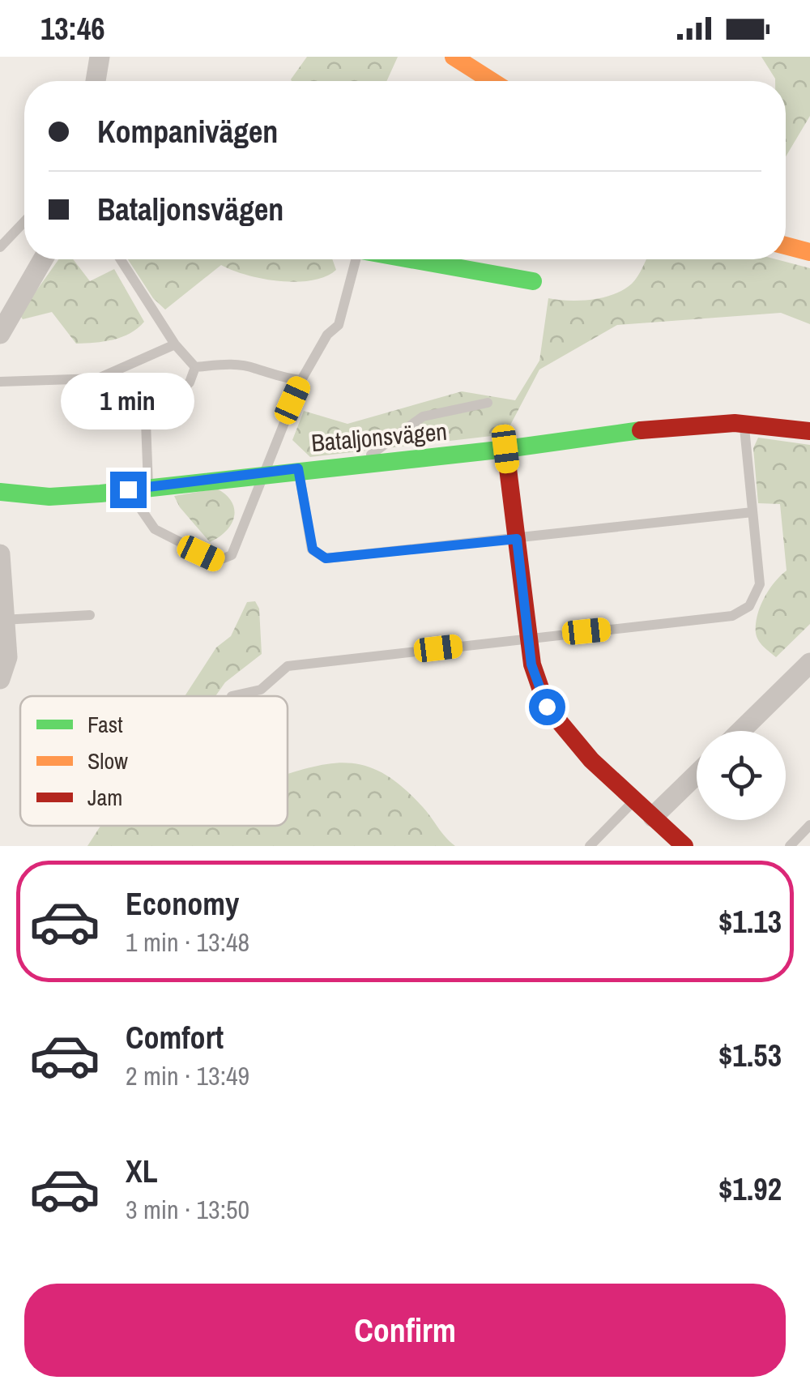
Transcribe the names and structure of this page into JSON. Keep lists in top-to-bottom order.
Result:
{
  "streets": {
    "street": ["Bataljonsvägen"]
  },
  "legend": ["Fast", "Slow", "Jam"],
  "page": {
    "status": "13:46",
    "banner": ["Kompanivägen", "Bataljonsvägen"],
    "bubble": "1 min",
    "list": [
      {
        "name": "Economy",
        "note": "1 min · 13:48",
        "value": "$1.13"
      },
      {
        "name": "Comfort",
        "note": "2 min · 13:49",
        "value": "$1.53"
      },
      {
        "name": "XL",
        "note": "3 min · 13:50",
        "value": "$1.92"
      }
    ],
    "buttons": "Confirm"
  }
}
